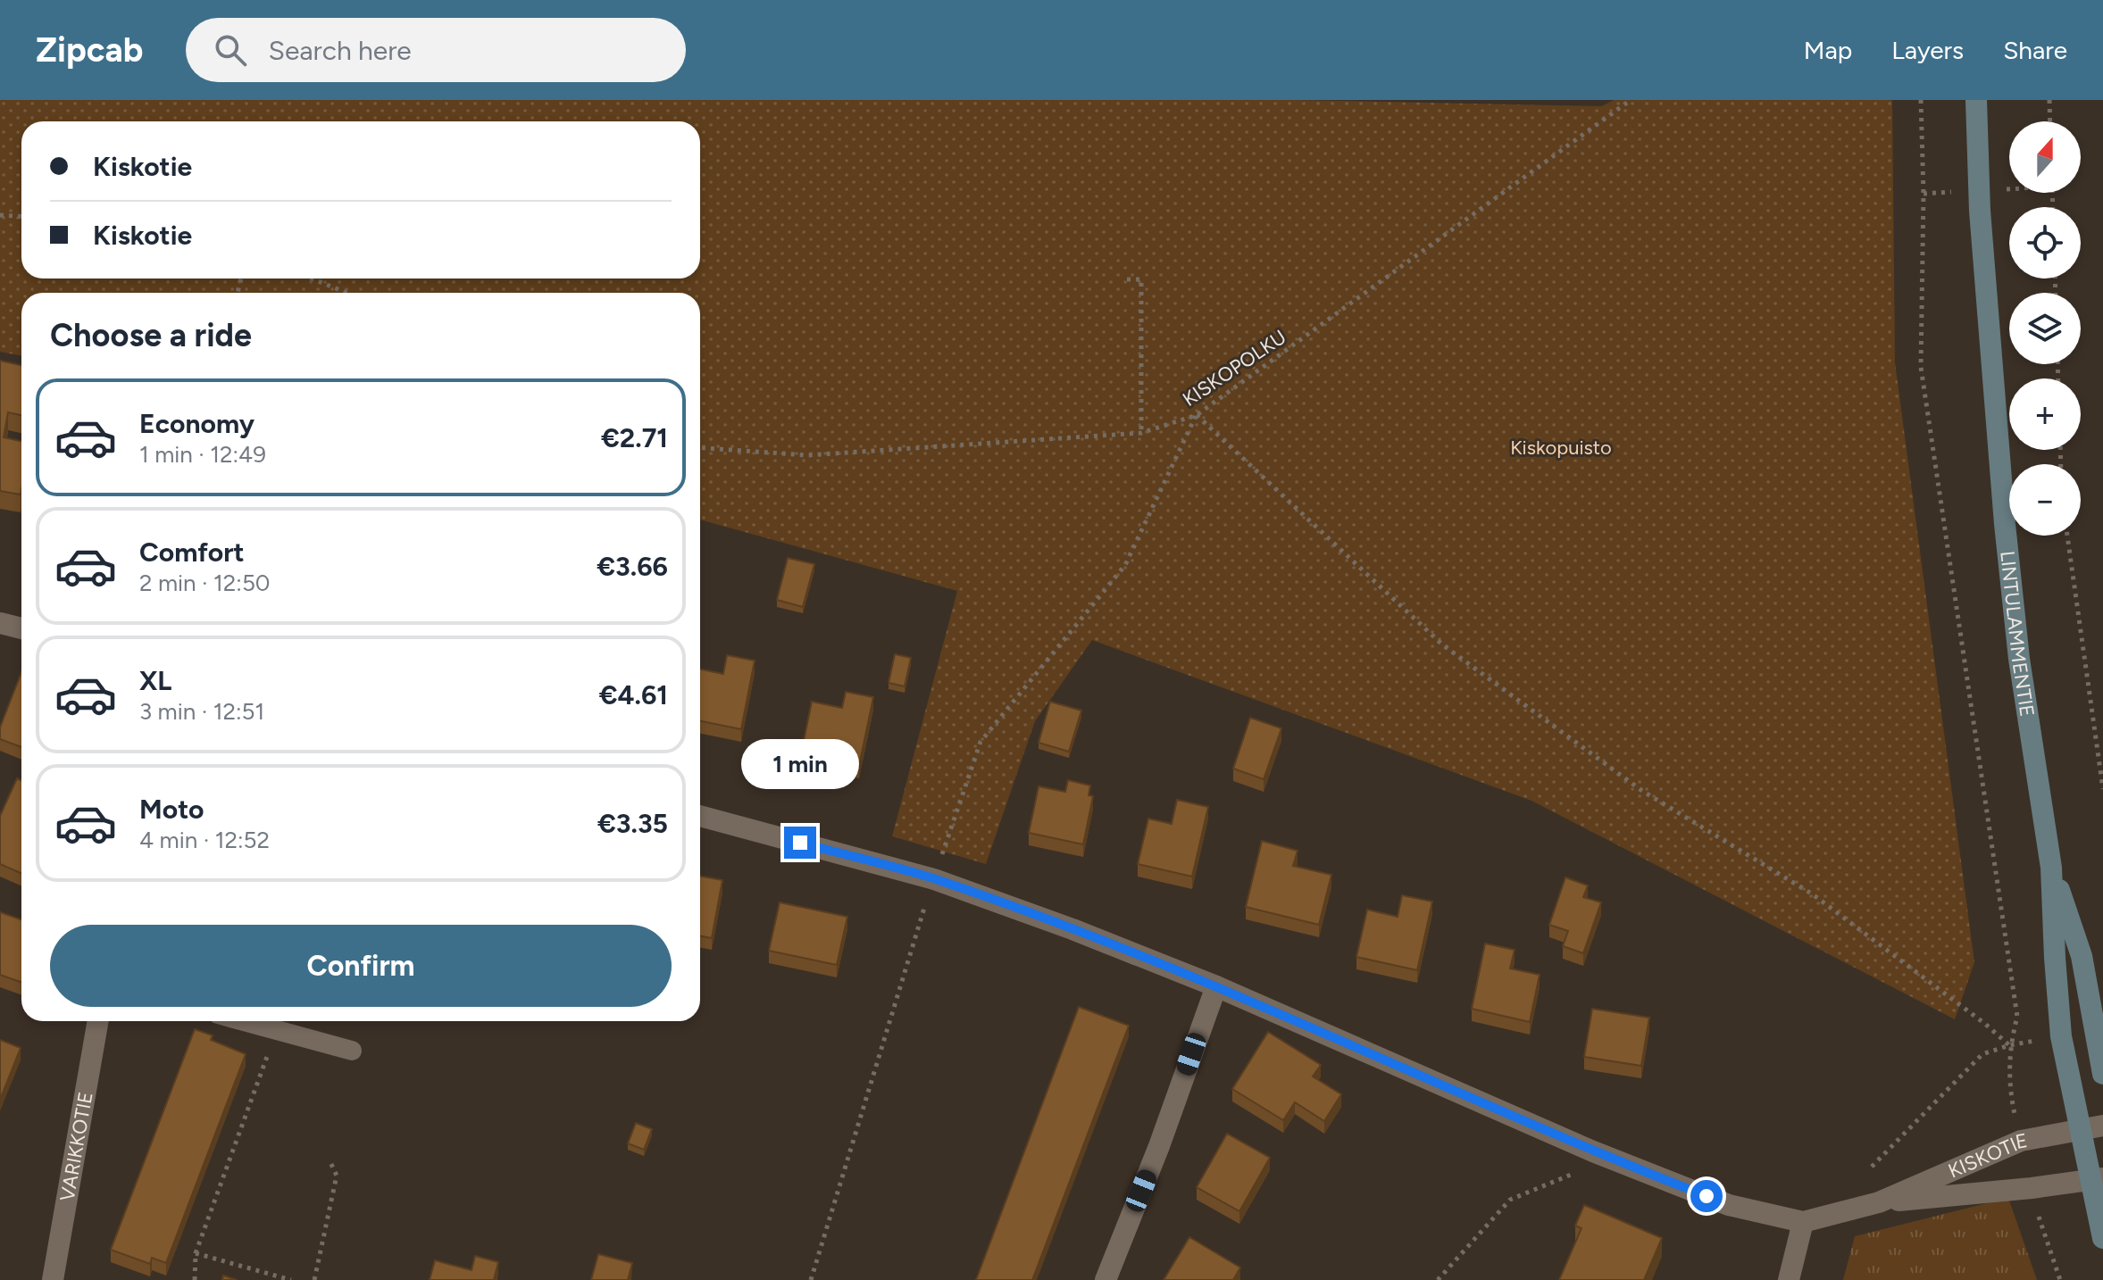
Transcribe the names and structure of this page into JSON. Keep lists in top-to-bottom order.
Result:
{
  "streets": {
    "street": ["LINTULAMMENTIE", "VARIKKOTIE", "KISKOTIE"],
    "path": ["KISKOPOLKU"]
  },
  "crossings": [
    ["LINTULAMMENTIE", "KISKOTIE"]
  ],
  "parks": ["Kiskopuisto"],
  "north": "top",
  "page": {
    "header": "Zipcab",
    "search": "Search here",
    "nav": ["Map", "Layers", "Share"],
    "map_buttons": ["+", "−"],
    "banner": ["Kiskotie", "Kiskotie"],
    "heading": "Choose a ride",
    "list": [
      {
        "name": "Economy",
        "note": "1 min · 12:49",
        "value": "€2.71"
      },
      {
        "name": "Comfort",
        "note": "2 min · 12:50",
        "value": "€3.66"
      },
      {
        "name": "XL",
        "note": "3 min · 12:51",
        "value": "€4.61"
      },
      {
        "name": "Moto",
        "note": "4 min · 12:52",
        "value": "€3.35"
      }
    ],
    "bubble": "1 min",
    "buttons": "Confirm"
  }
}
